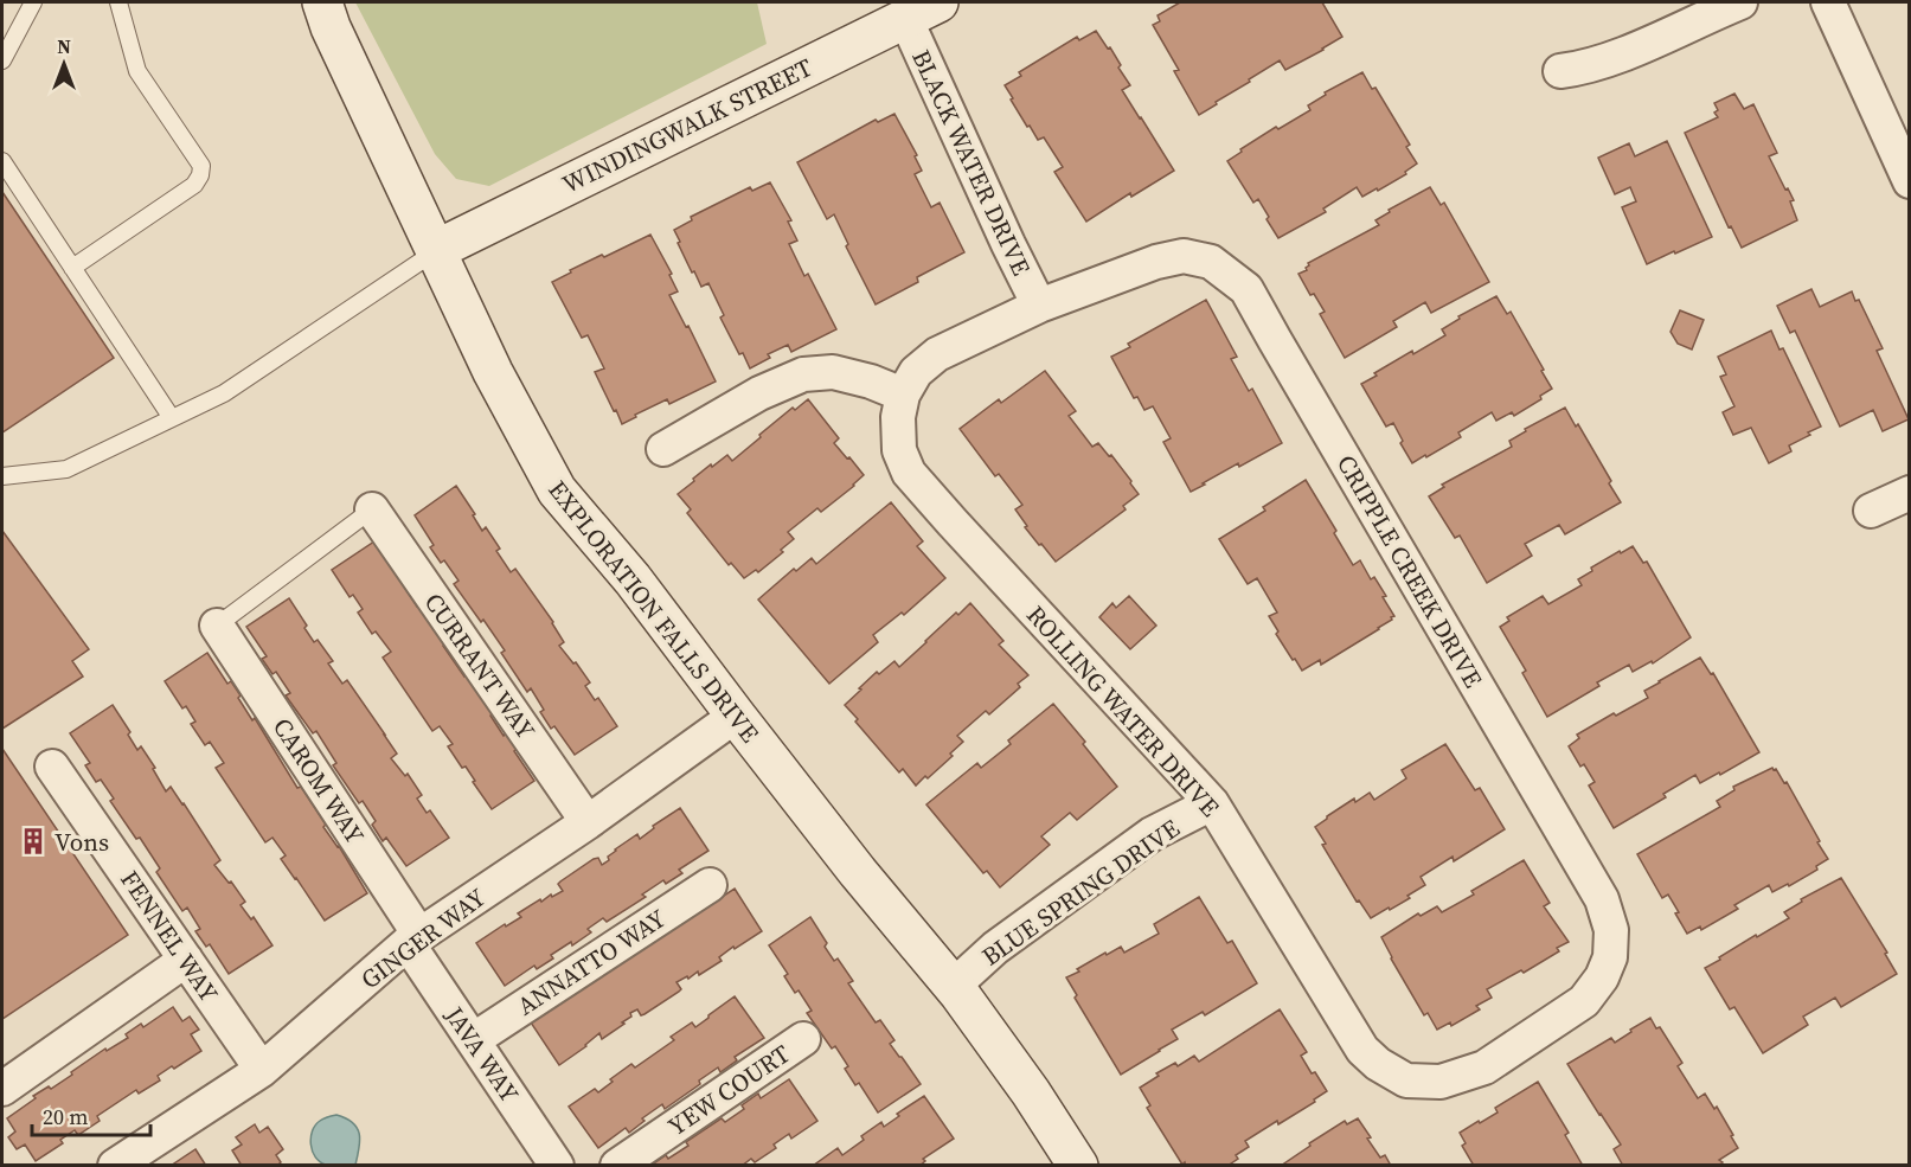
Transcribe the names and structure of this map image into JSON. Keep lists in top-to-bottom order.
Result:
{
  "streets": {
    "street": [
      "WINDINGWALK STREET",
      "BLACK WATER DRIVE",
      "CRIPPLE CREEK DRIVE",
      "EXPLORATION FALLS DRIVE",
      "CURRANT WAY",
      "ROLLING WATER DRIVE",
      "CAROM WAY",
      "BLUE SPRING DRIVE",
      "FENNEL WAY",
      "GINGER WAY",
      "ANNATTO WAY",
      "JAVA WAY",
      "YEW COURT"
    ]
  },
  "crossings": [
    ["WINDINGWALK STREET", "BLACK WATER DRIVE"],
    ["WINDINGWALK STREET", "EXPLORATION FALLS DRIVE"],
    ["BLACK WATER DRIVE", "CRIPPLE CREEK DRIVE"],
    ["BLACK WATER DRIVE", "ROLLING WATER DRIVE"],
    ["CRIPPLE CREEK DRIVE", "ROLLING WATER DRIVE"],
    ["EXPLORATION FALLS DRIVE", "BLUE SPRING DRIVE"],
    ["EXPLORATION FALLS DRIVE", "GINGER WAY"],
    ["CURRANT WAY", "GINGER WAY"],
    ["ROLLING WATER DRIVE", "BLUE SPRING DRIVE"],
    ["CAROM WAY", "GINGER WAY"],
    ["CAROM WAY", "JAVA WAY"],
    ["FENNEL WAY", "GINGER WAY"],
    ["GINGER WAY", "JAVA WAY"],
    ["ANNATTO WAY", "JAVA WAY"]
  ],
  "places": {
    "building": ["Vons"]
  },
  "scale_bar": "20 m",
  "north": "top"
}
